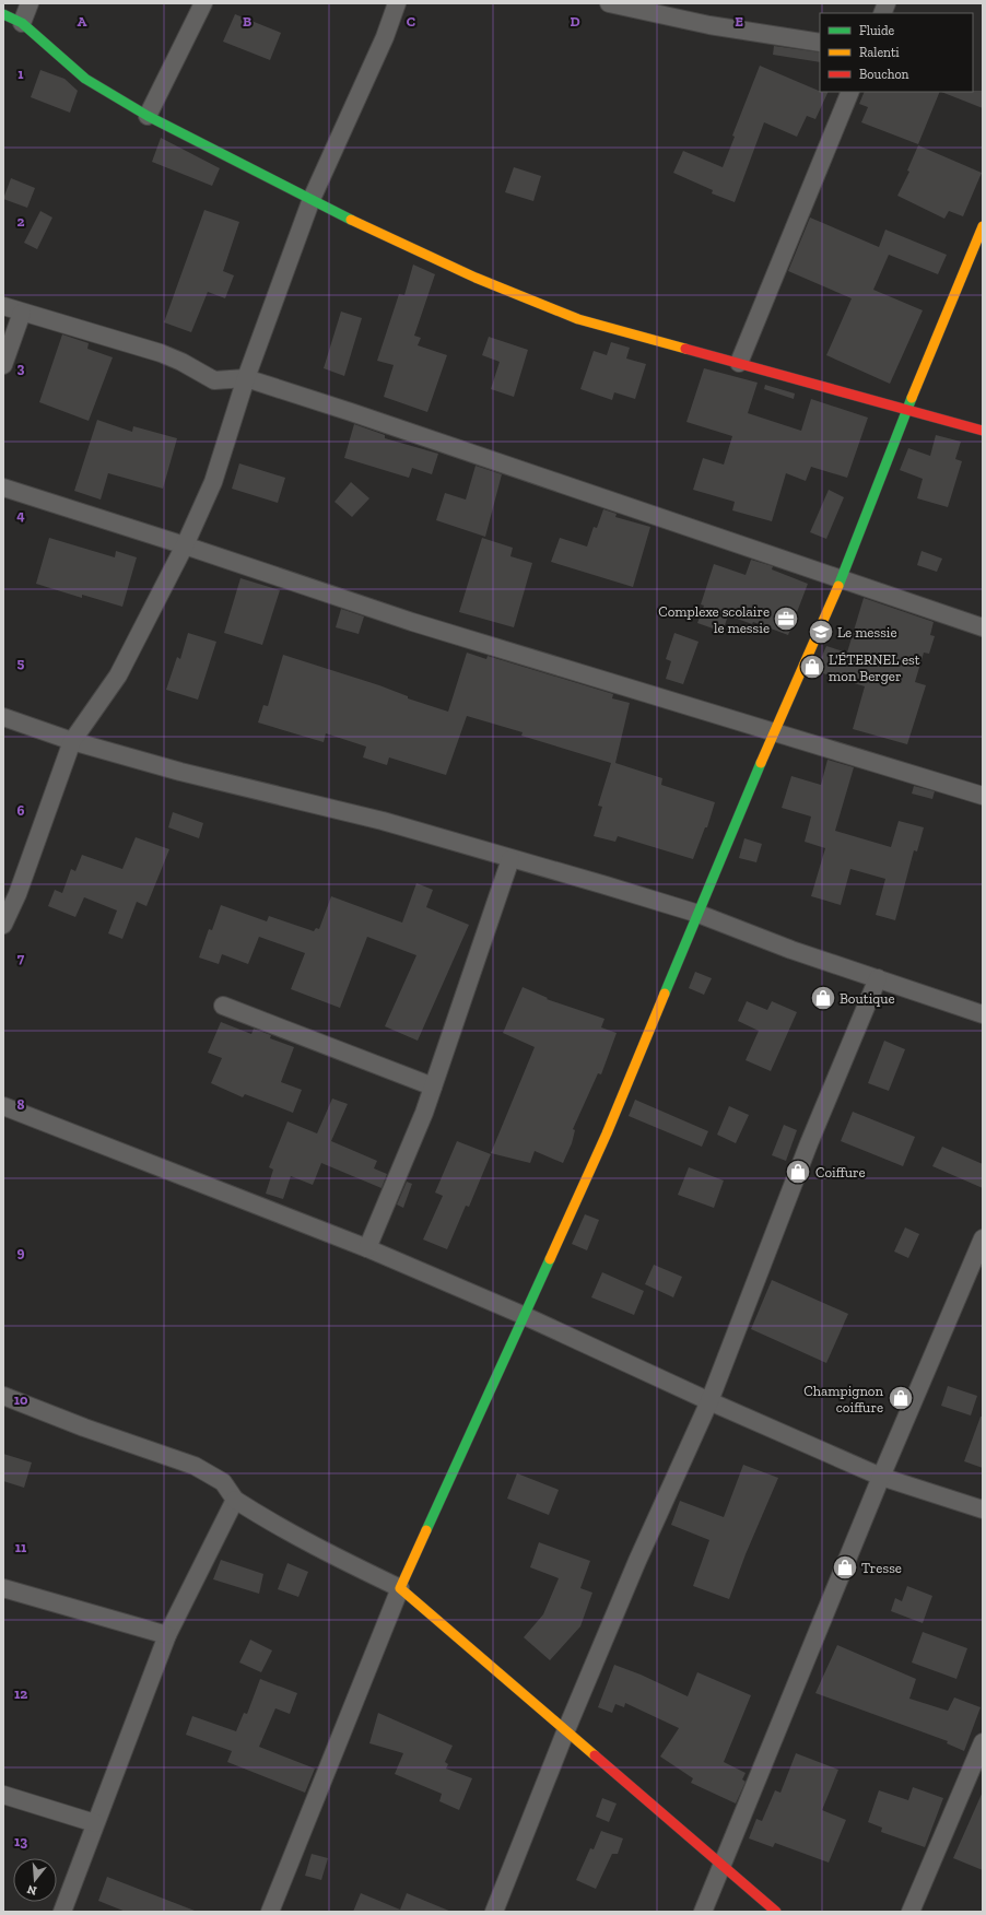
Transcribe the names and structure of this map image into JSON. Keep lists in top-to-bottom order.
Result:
{
  "places": {
    "office": ["Complexe scolaire le messie"],
    "school or university": ["Le messie"],
    "shop": [
      "L'ÉTERNEL est mon Berger",
      "Boutique",
      "Coiffure",
      "Champignon coiffure",
      "Tresse"
    ]
  },
  "legend": ["Fluide", "Ralenti", "Bouchon"],
  "north": "bottom",
  "grid": {
    "columns": [
      "A",
      "B",
      "C",
      "D",
      "E"
    ],
    "rows": [
      "1",
      "2",
      "3",
      "4",
      "5",
      "6",
      "7",
      "8",
      "9",
      "10",
      "11",
      "12",
      "13"
    ]
  }
}
